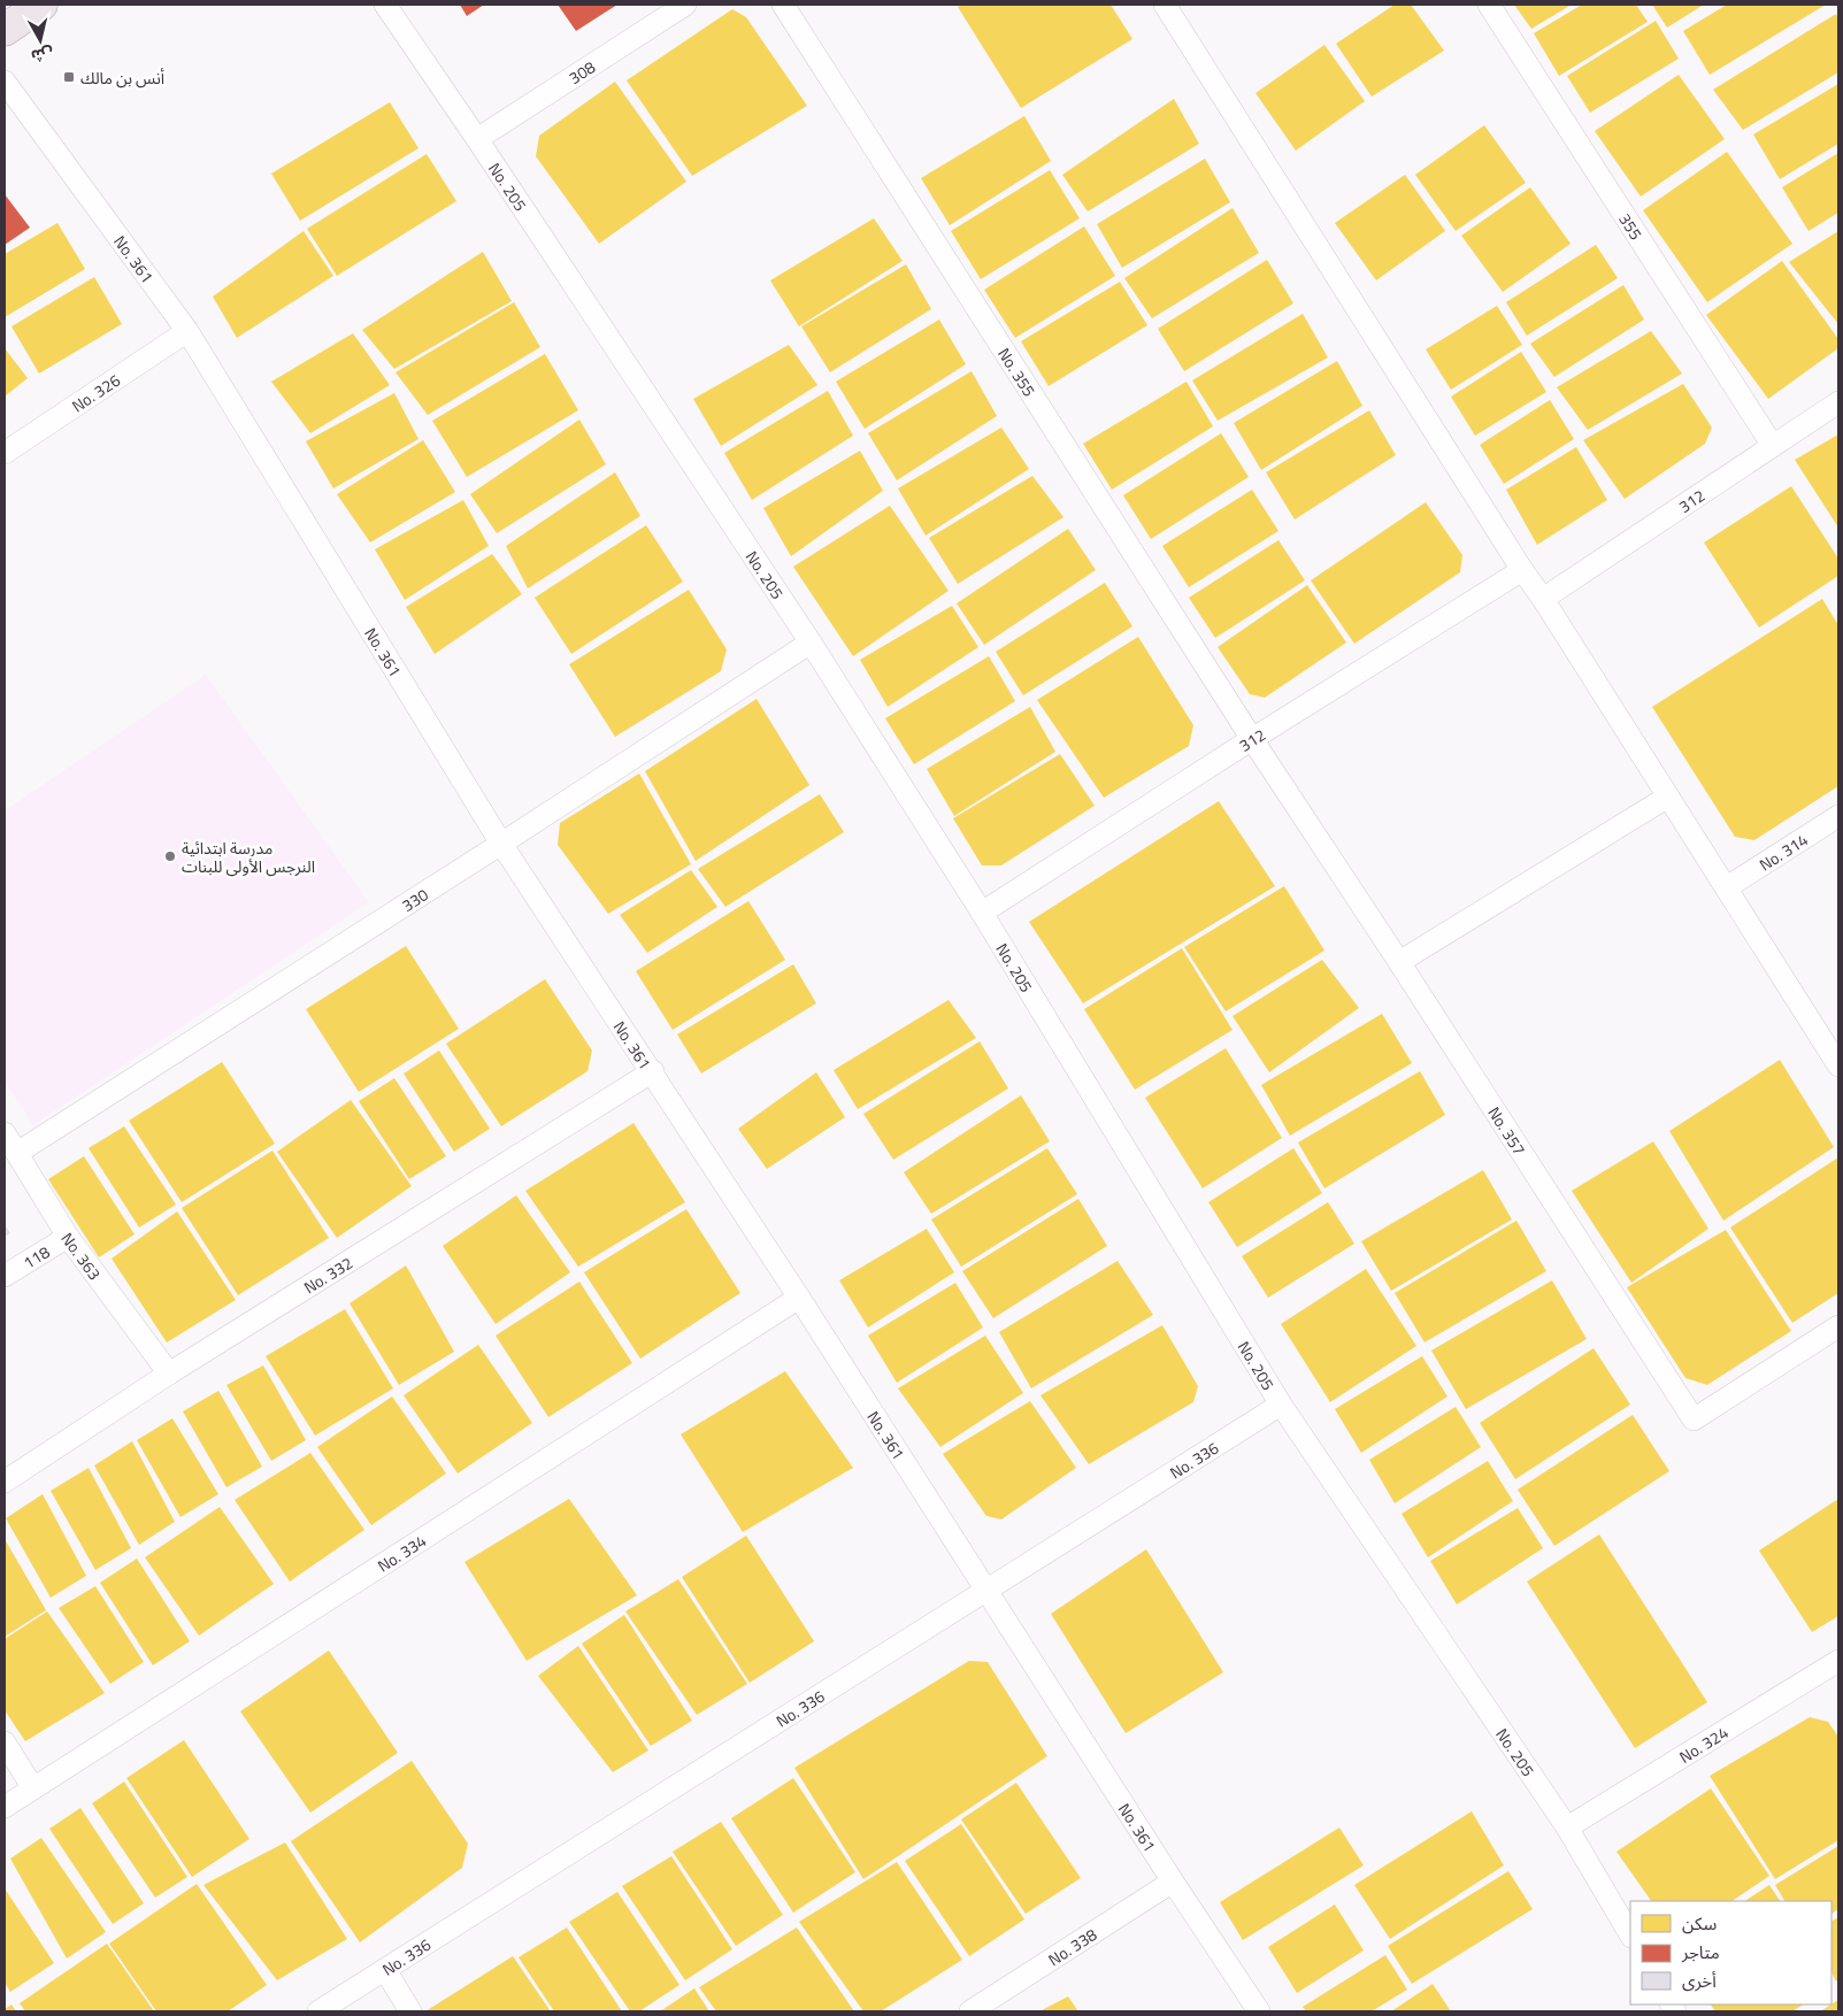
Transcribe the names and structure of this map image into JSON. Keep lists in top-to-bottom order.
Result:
{
  "streets": {
    "street": [
      "308",
      "No. 205",
      "355",
      "No. 361",
      "No. 355",
      "No. 326",
      "312",
      "No. 314",
      "330",
      "No. 357",
      "118",
      "No. 363",
      "No. 332",
      "No. 336",
      "No. 334",
      "No. 324",
      "No. 338"
    ]
  },
  "crossings": [
    ["308", "No. 205"],
    ["No. 205", "312"],
    ["No. 205", "330"],
    ["No. 205", "No. 336"],
    ["No. 205", "No. 324"],
    ["355", "312"],
    ["No. 361", "No. 326"],
    ["No. 361", "330"],
    ["No. 361", "No. 332"],
    ["No. 361", "No. 336"],
    ["No. 361", "No. 334"],
    ["No. 361", "No. 338"],
    ["No. 355", "312"],
    ["No. 355", "No. 357"],
    ["330", "No. 363"],
    ["118", "No. 363"],
    ["No. 363", "No. 332"]
  ],
  "places": {
    "transit": ["أنس بن مالك"],
    "other": ["مدرسة ابتدائية النرجس الأولى للبنات"]
  },
  "legend": ["سكن", "متاجر", "أخرى"],
  "north": "bottom"
}
